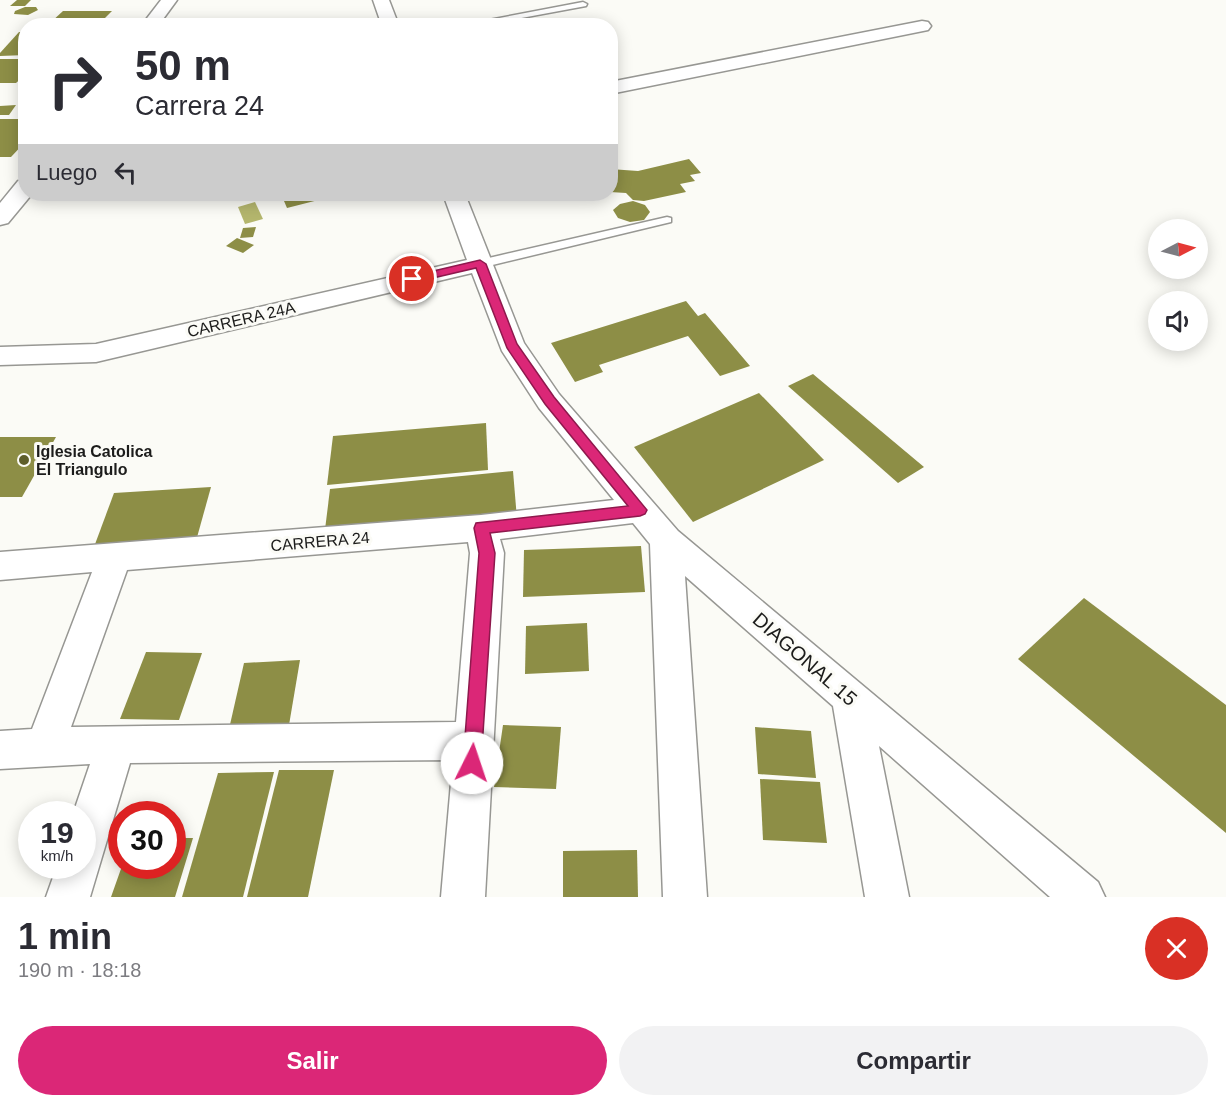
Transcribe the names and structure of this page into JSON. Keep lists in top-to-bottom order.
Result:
{
  "streets": {
    "street": ["CARRERA 24A", "CARRERA 24", "DIAGONAL 15"]
  },
  "crossings": [
    ["CARRERA 24A", "DIAGONAL 15"],
    ["CARRERA 24", "DIAGONAL 15"]
  ],
  "places": ["Iglesia Catolica El Triangulo"],
  "north": "right",
  "page": {
    "turn": ["50 m", "Carrera 24"],
    "then": "Luego",
    "speed": "19 km/h",
    "limit": "30",
    "heading": ["1 min", "190 m · 18:18"],
    "buttons": ["Salir", "Compartir"]
  }
}
